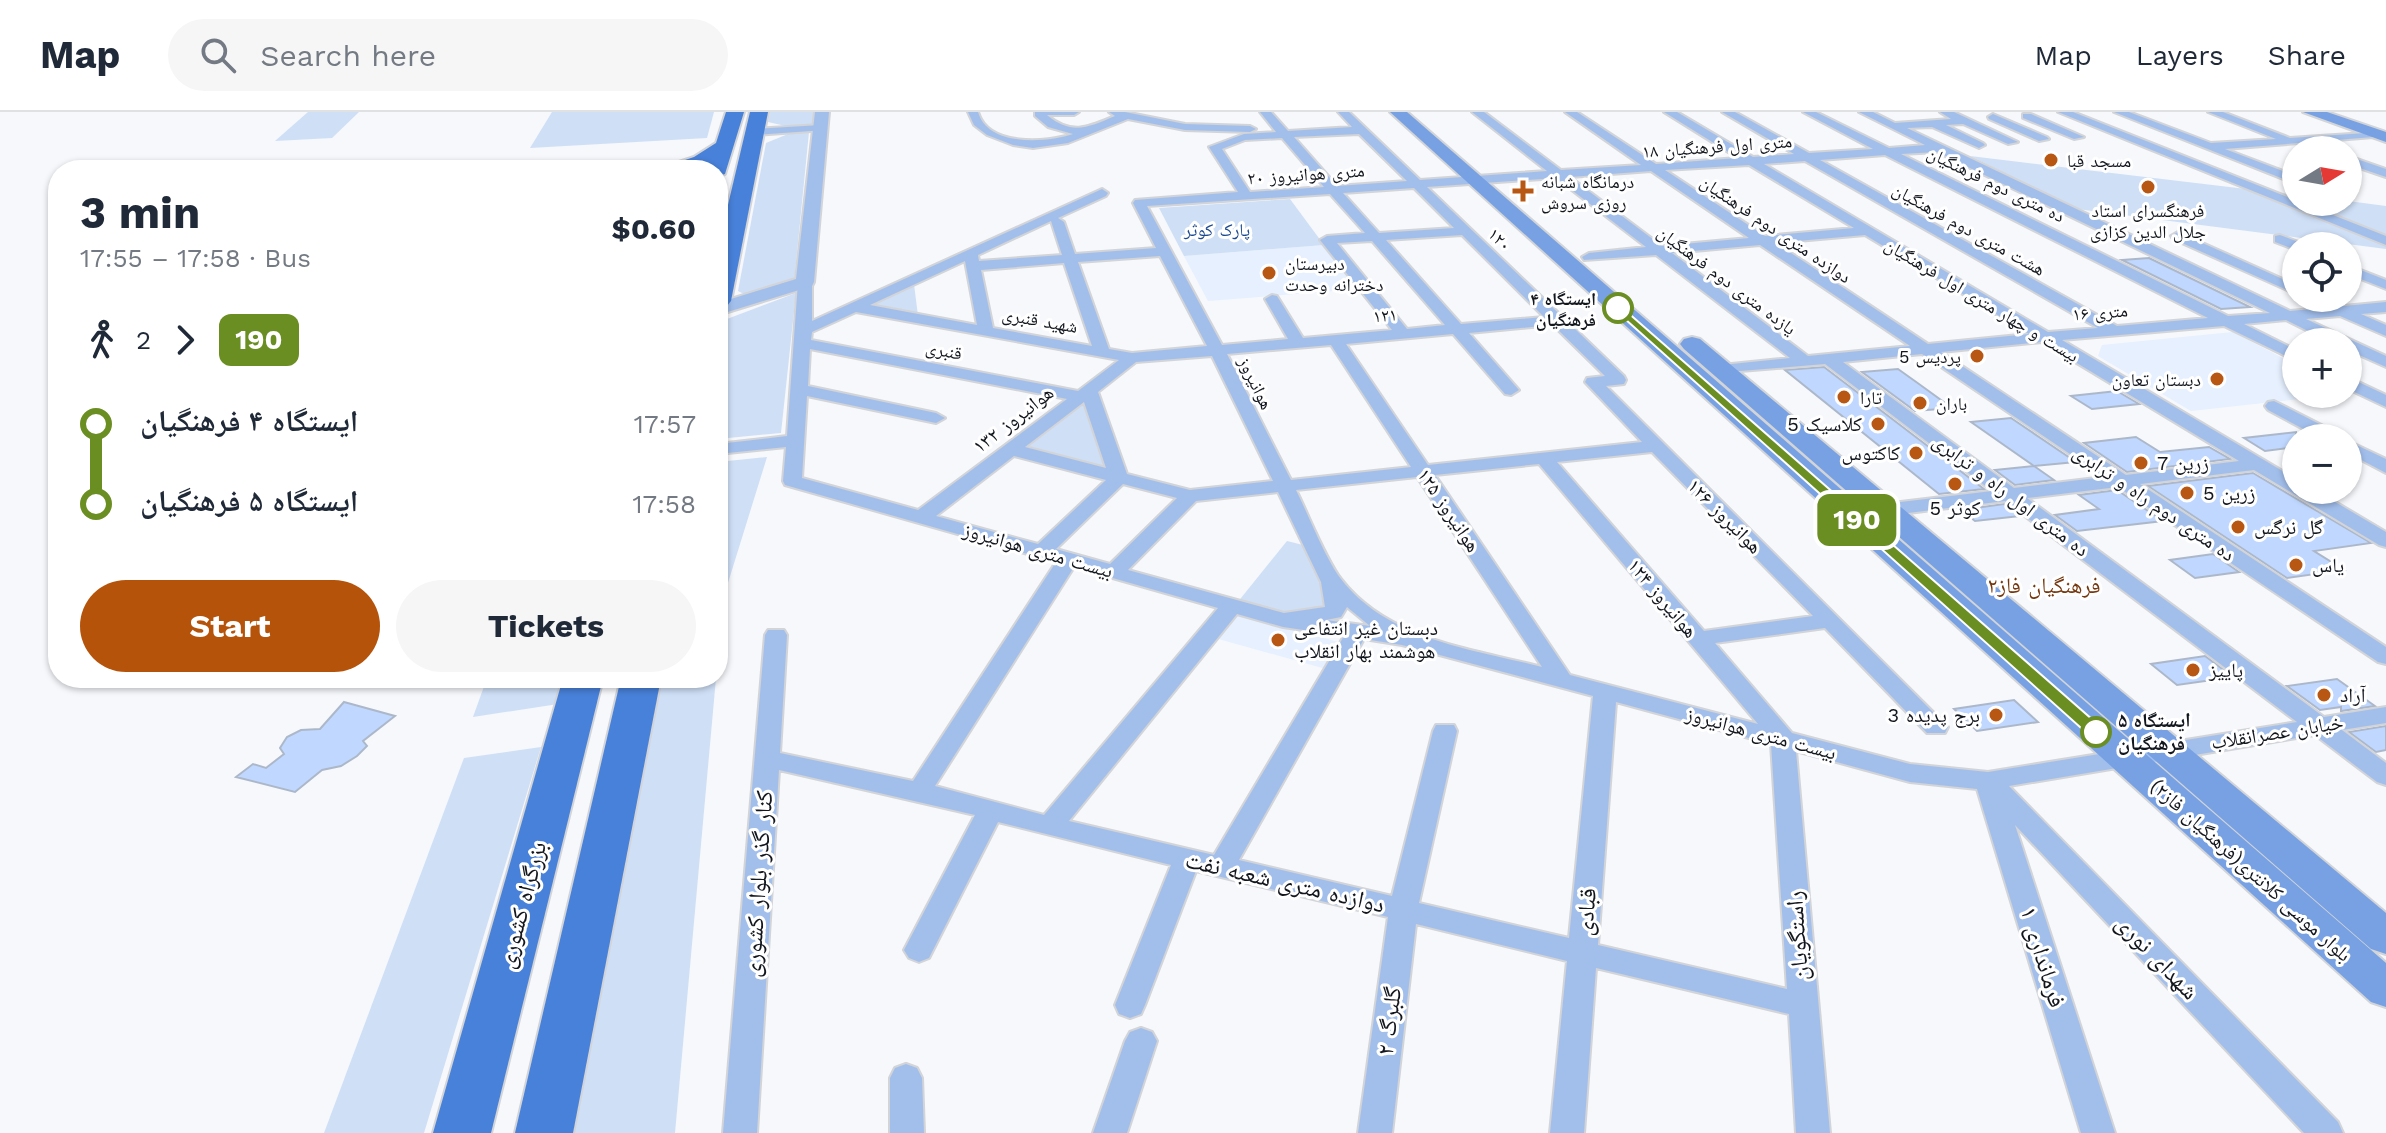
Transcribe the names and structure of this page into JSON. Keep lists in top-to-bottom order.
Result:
{
  "streets": {
    "highway": ["بزرگراه کشوری"],
    "main road": ["بلوار موسی کلانتری(فرهنگیان فاز۲)"],
    "street": [
      "۱۸ متری اول فرهنگیان",
      "۲۰ متری هوانیروز",
      "ده متری دوم فرهنگیان",
      "دوازده متری دوم فرهنگیان",
      "هشت متری دوم فرهنگیان",
      "۱۲۰",
      "یازده متری دوم فرهنگیان",
      "بیست و چهار متری اول فرهنگیان",
      "۱۶ متری",
      "۱۲۱",
      "شهید قنبری",
      "قنبری",
      "هوانیروز",
      "هوانیروز ۱۳۲",
      "ده متری اول راه و ترابری",
      "ده متری دوم راه و ترابری",
      "هوانیروز ۱۲۵",
      "هوانیروز ۱۲۶",
      "بیست متری هوانیروز",
      "هوانیروز ۱۲۴",
      "خیابان عصرانقلاب",
      "دوازده متری شعبه نفت",
      "کنار گذر بلوار کشوری",
      "قبادی",
      "راستگویان",
      "فرمانداری ۱",
      "شهدای نوری",
      "گلبرگ ۲"
    ]
  },
  "crossings": [
    ["۱۸ متری اول فرهنگیان", "۲۰ متری هوانیروز"],
    ["۱۸ متری اول فرهنگیان", "ده متری دوم فرهنگیان"],
    ["۱۸ متری اول فرهنگیان", "دوازده متری دوم فرهنگیان"],
    ["۱۸ متری اول فرهنگیان", "هشت متری دوم فرهنگیان"],
    ["۱۸ متری اول فرهنگیان", "یازده متری دوم فرهنگیان"],
    ["۱۸ متری اول فرهنگیان", "بیست و چهار متری اول فرهنگیان"],
    ["۱۸ متری اول فرهنگیان", "بلوار موسی کلانتری(فرهنگیان فاز۲)"],
    ["۲۰ متری هوانیروز", "۱۲۰"],
    ["۲۰ متری هوانیروز", "هوانیروز"],
    ["۲۰ متری هوانیروز", "بلوار موسی کلانتری(فرهنگیان فاز۲)"],
    ["ده متری دوم فرهنگیان", "۱۶ متری"],
    ["دوازده متری دوم فرهنگیان", "۱۶ متری"],
    ["دوازده متری دوم فرهنگیان", "ده متری دوم راه و ترابری"],
    ["هشت متری دوم فرهنگیان", "۱۶ متری"],
    ["۱۲۰", "۱۲۱"],
    ["۱۲۰", "هوانیروز ۱۲۶"],
    ["یازده متری دوم فرهنگیان", "۱۶ متری"],
    ["بیست و چهار متری اول فرهنگیان", "۱۶ متری"],
    ["۱۶ متری", "ده متری اول راه و ترابری"],
    ["۱۶ متری", "ده متری دوم راه و ترابری"],
    ["۱۶ متری", "بلوار موسی کلانتری(فرهنگیان فاز۲)"],
    ["۱۲۱", "شهید قنبری"],
    ["۱۲۱", "هوانیروز"],
    ["۱۲۱", "هوانیروز ۱۲۵"],
    ["۱۲۱", "هوانیروز ۱۲۶"],
    ["شهید قنبری", "هوانیروز"],
    ["شهید قنبری", "هوانیروز ۱۳۲"],
    ["قنبری", "هوانیروز ۱۳۲"],
    ["هوانیروز ۱۳۲", "بیست متری هوانیروز"],
    ["ده متری اول راه و ترابری", "خیابان عصرانقلاب"],
    ["هوانیروز ۱۲۵", "بیست متری هوانیروز"],
    ["بیست متری هوانیروز", "هوانیروز ۱۲۴"],
    ["بیست متری هوانیروز", "خیابان عصرانقلاب"],
    ["بیست متری هوانیروز", "بلوار موسی کلانتری(فرهنگیان فاز۲)"],
    ["بیست متری هوانیروز", "قبادی"],
    ["بیست متری هوانیروز", "راستگویان"],
    ["بیست متری هوانیروز", "فرمانداری ۱"],
    ["بیست متری هوانیروز", "شهدای نوری"],
    ["هوانیروز ۱۲۴", "راستگویان"],
    ["خیابان عصرانقلاب", "بلوار موسی کلانتری(فرهنگیان فاز۲)"],
    ["دوازده متری شعبه نفت", "کنار گذر بلوار کشوری"],
    ["دوازده متری شعبه نفت", "قبادی"],
    ["دوازده متری شعبه نفت", "راستگویان"],
    ["دوازده متری شعبه نفت", "گلبرگ ۲"],
    ["فرمانداری ۱", "شهدای نوری"]
  ],
  "districts": ["فرهنگیان فاز۲"],
  "parks": ["پارک کوثر"],
  "places": {
    "other": [
      "مسجد قبا",
      "فرهنگسرای استاد جلال الدین کزازی",
      "دبیرستان دخترانه وحدت",
      "ایستگاه ۴ فرهنگیان",
      "پردیس 5",
      "دبستان تعاون",
      "تارا",
      "باران",
      "کلاسیک 5",
      "کاکتوس",
      "زرین 7",
      "کوثر 5",
      "زرین 5",
      "گل نرگس",
      "یاس",
      "دبستان غیر انتفاعی هوشمند بهار انقلاب",
      "پاییز",
      "آراد",
      "برج پدیده 3",
      "ایستگاه ۵ فرهنگیان"
    ],
    "health": ["درمانگاه شبانه روزی سروش"]
  },
  "lines": ["bus line 190"],
  "north": "right",
  "page": {
    "header": "Map",
    "search": "Search here",
    "nav": ["Map", "Layers", "Share"],
    "on_map": "190",
    "map_buttons": ["+", "−"],
    "heading": ["3 min", "17:55 – 17:58 · Bus", "$0.60"],
    "legs": ["2", "190"],
    "list": [
      {
        "name": "ایستگاه ۴ فرهنگیان",
        "value": "17:57"
      },
      {
        "name": "ایستگاه ۵ فرهنگیان",
        "value": "17:58"
      }
    ],
    "buttons": ["Start", "Tickets"]
  }
}
